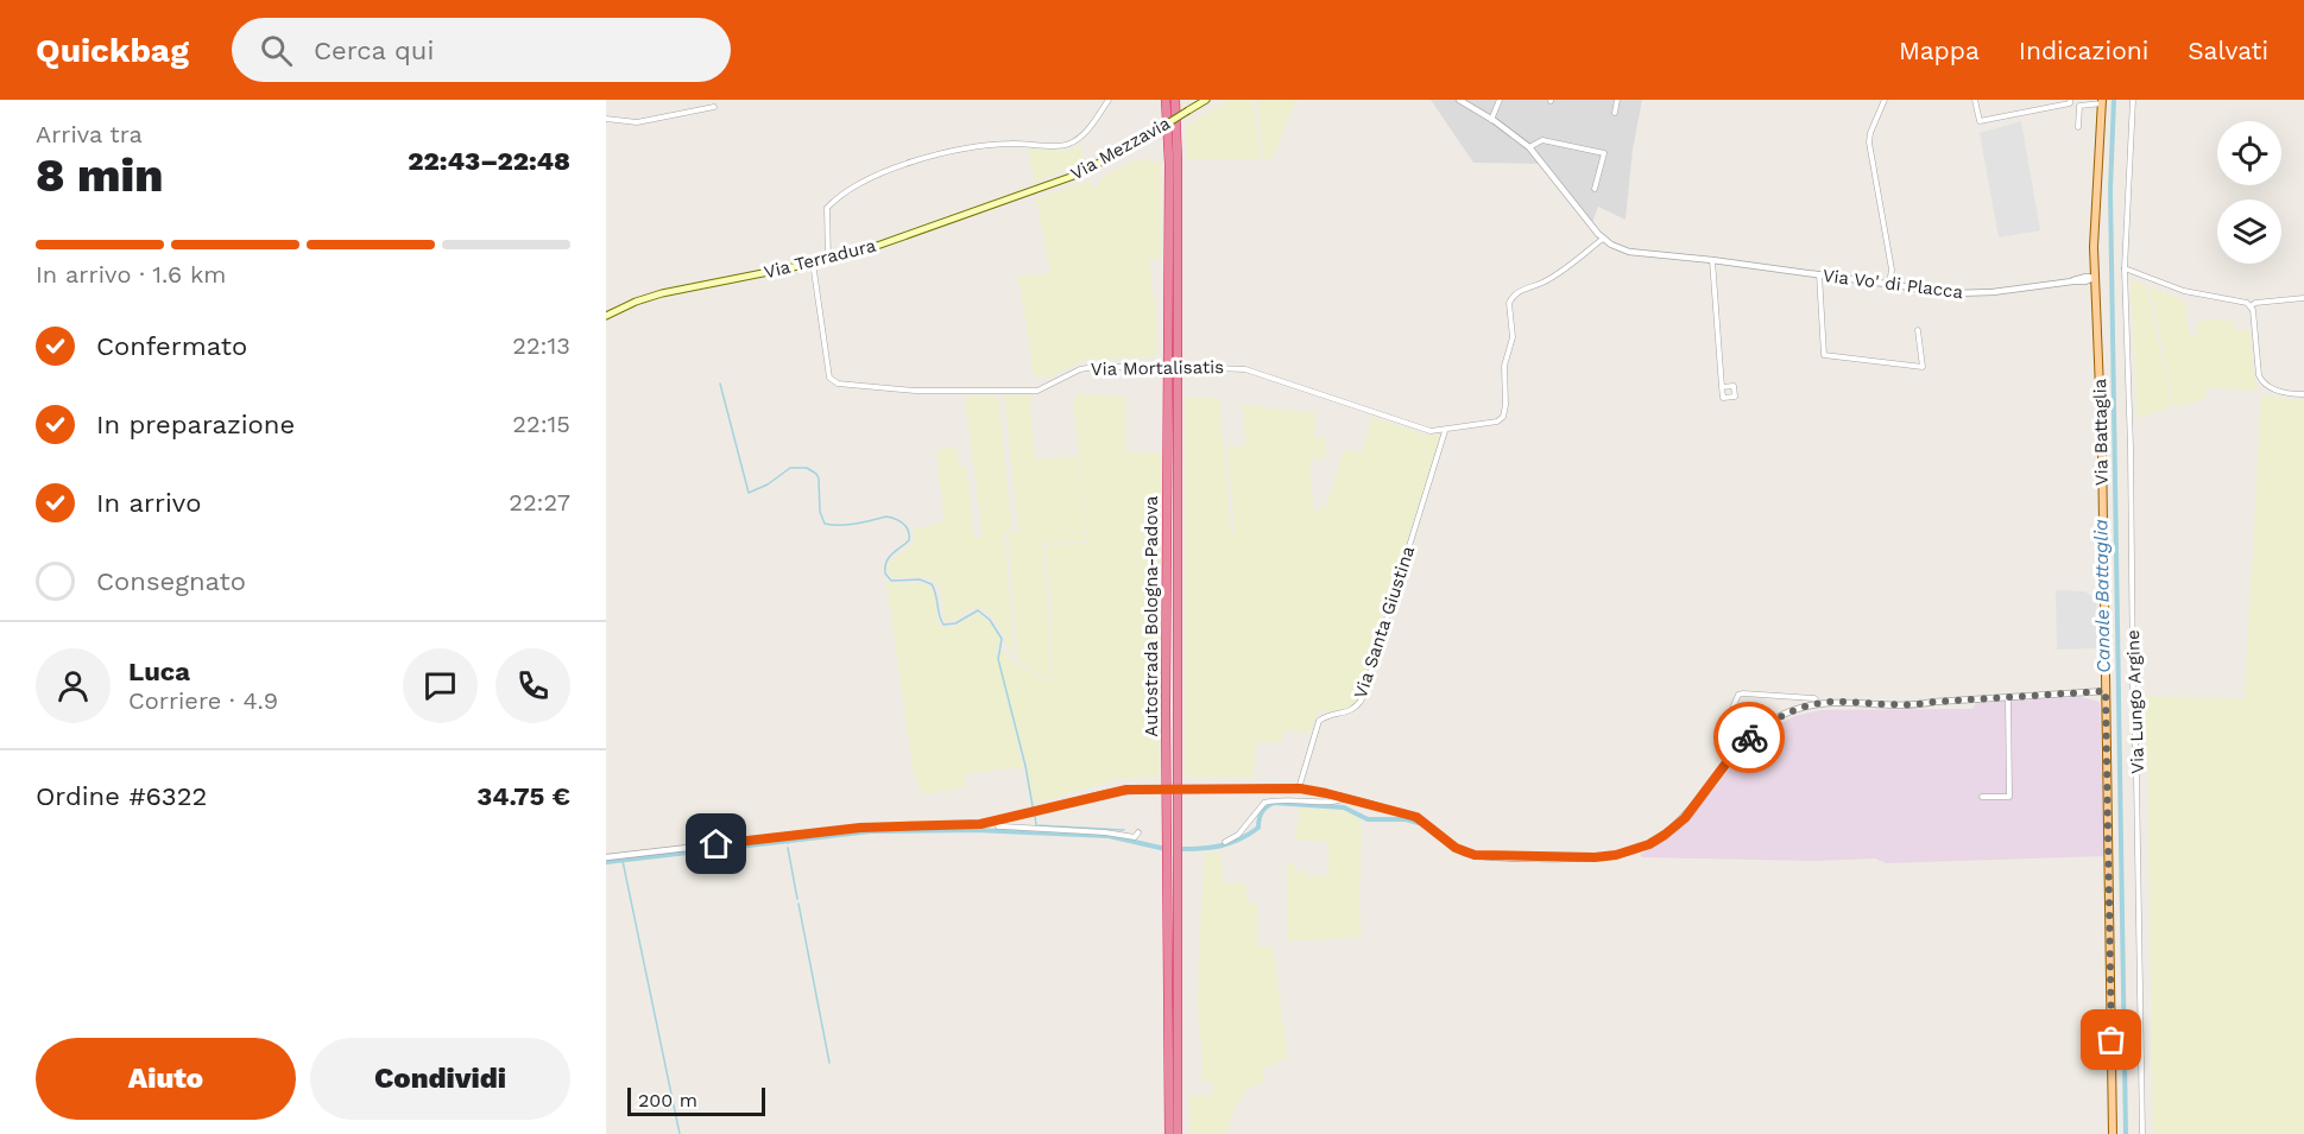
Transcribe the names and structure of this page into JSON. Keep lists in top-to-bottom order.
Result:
{
  "streets": {
    "highway": ["Autostrada Bologna-Padova"],
    "main road": ["Via Mezzavia", "Via Terradura", "Via Battaglia"],
    "street": [
      "Via Vo' di Placca",
      "Via Mortalisatis",
      "Via Santa Giustina",
      "Via Lungo Argine"
    ]
  },
  "crossings": [
    ["Via Mezzavia", "Via Terradura"],
    ["Via Terradura", "Via Mortalisatis"],
    ["Via Vo' di Placca", "Via Mortalisatis"],
    ["Via Vo' di Placca", "Via Battaglia"],
    ["Via Mortalisatis", "Via Santa Giustina"]
  ],
  "water": ["Canale Battaglia"],
  "scale_bar": "200 m",
  "page": {
    "header": "Quickbag",
    "search": "Cerca qui",
    "nav": ["Mappa", "Indicazioni", "Salvati"],
    "heading": ["8 min", "Arriva tra", "22:43–22:48"],
    "panel": [
      "Luca",
      "Corriere · 4.9",
      "Ordine #6322",
      "34.75 €"
    ],
    "bar": "In arrivo · 1.6 km",
    "list": [
      ["Confermato", "22:13"],
      ["In preparazione", "22:15"],
      ["In arrivo", "22:27"],
      "Consegnato"
    ],
    "buttons": ["Aiuto", "Condividi"],
    "scale": "200 m"
  }
}
